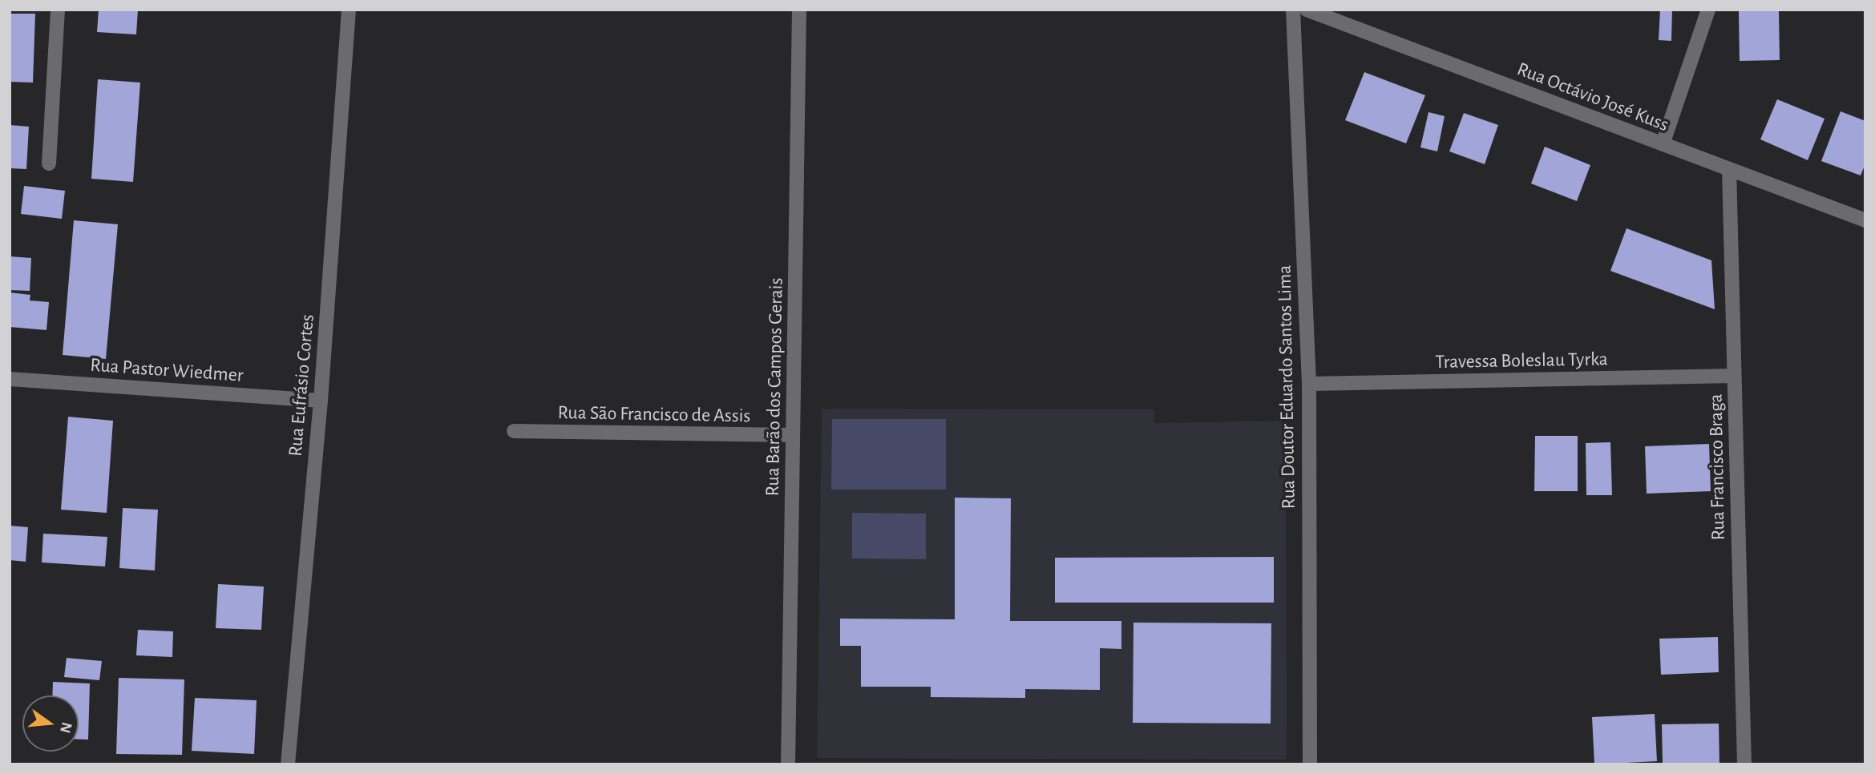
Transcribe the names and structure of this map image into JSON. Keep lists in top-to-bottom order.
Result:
{
  "streets": {
    "street": [
      "Rua Octávio José Kuss",
      "Travessa Boleslau Tyrka",
      "Rua Pastor Wiedmer",
      "Rua Eufrásio Cortes",
      "Rua Barão dos Campos Gerais",
      "Rua Doutor Eduardo Santos Lima",
      "Rua São Francisco de Assis",
      "Rua Francisco Braga"
    ]
  },
  "crossings": [
    ["Rua Octávio José Kuss", "Rua Francisco Braga"],
    ["Travessa Boleslau Tyrka", "Rua Doutor Eduardo Santos Lima"],
    ["Travessa Boleslau Tyrka", "Rua Francisco Braga"],
    ["Rua Pastor Wiedmer", "Rua Eufrásio Cortes"],
    ["Rua Barão dos Campos Gerais", "Rua São Francisco de Assis"]
  ],
  "north": "right"
}
